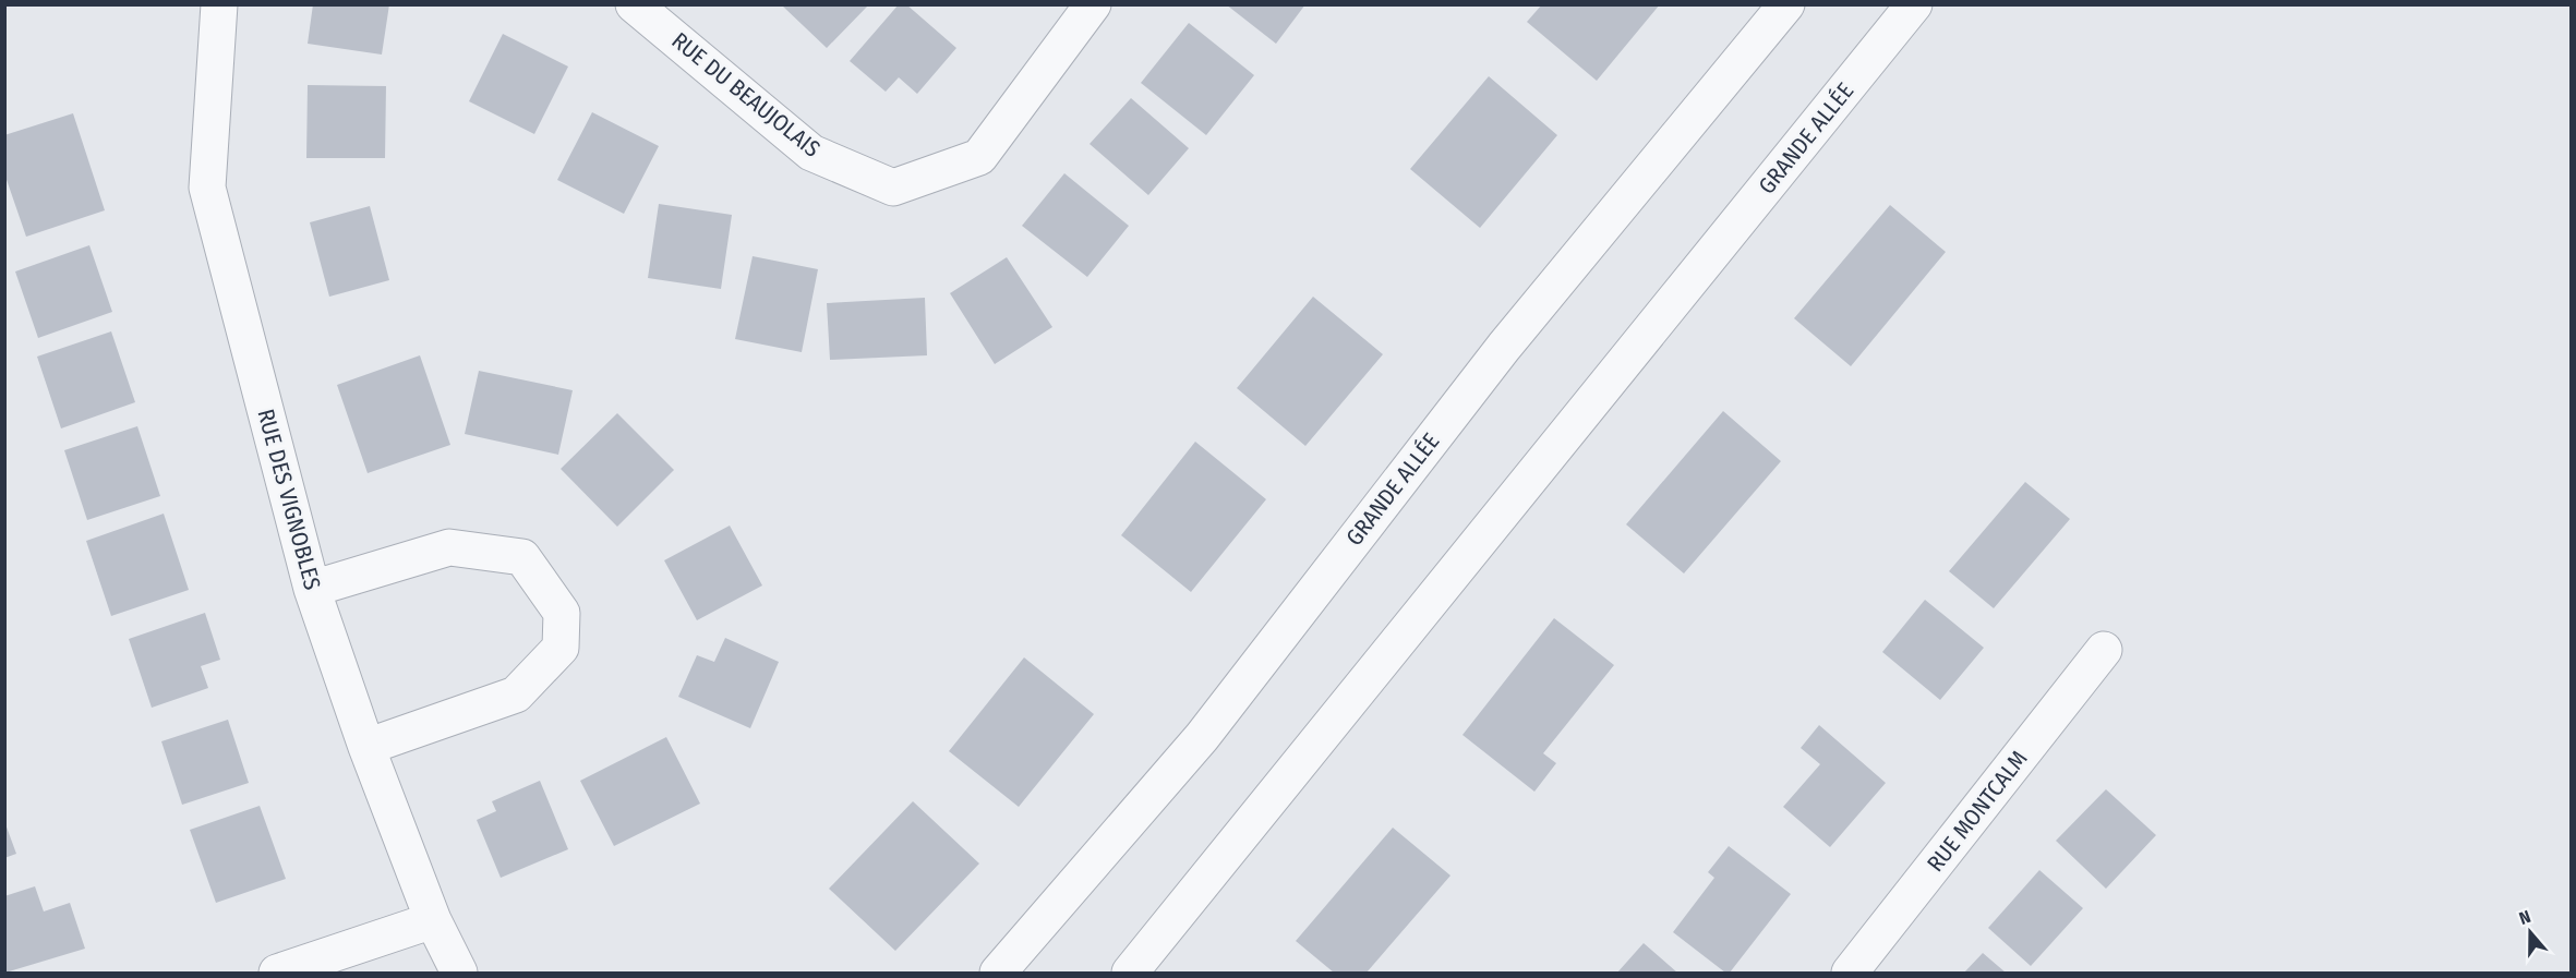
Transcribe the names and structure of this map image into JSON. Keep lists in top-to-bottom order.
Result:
{
  "streets": {
    "street": [
      "RUE DU BEAUJOLAIS",
      "GRANDE ALLÉE",
      "RUE DES VIGNOBLES",
      "RUE MONTCALM"
    ]
  },
  "north": "top"
}
